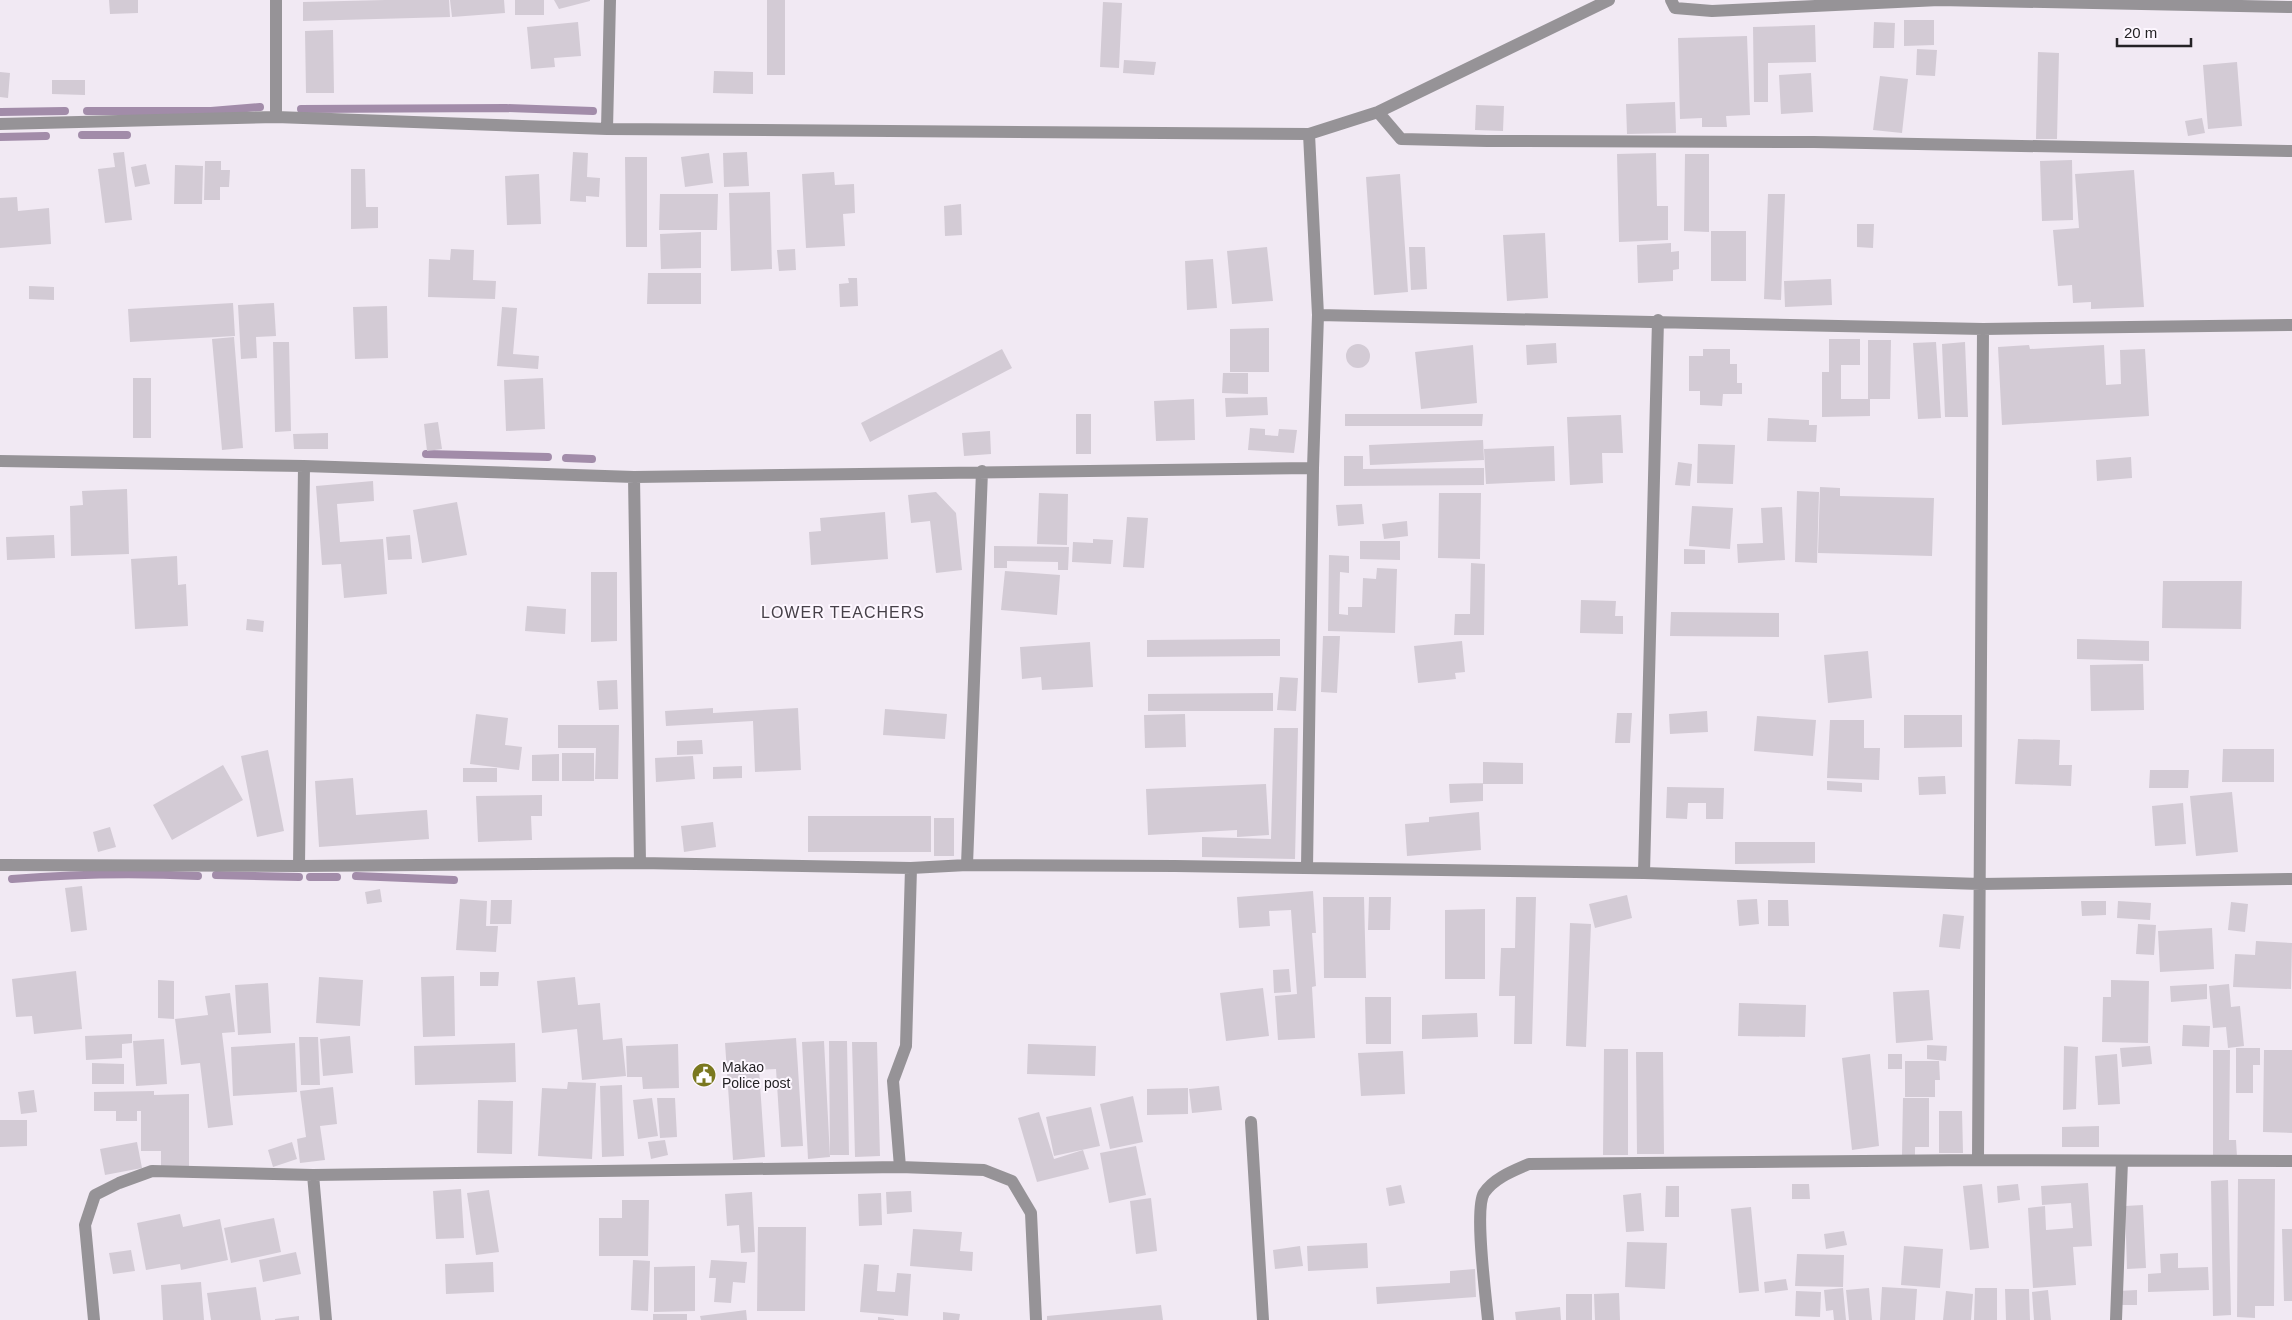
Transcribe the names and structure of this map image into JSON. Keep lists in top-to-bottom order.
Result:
{
  "districts": ["LOWER TEACHERS"],
  "places": {
    "public building": ["Makao Police post"]
  },
  "scale_bar": "20 m"
}
